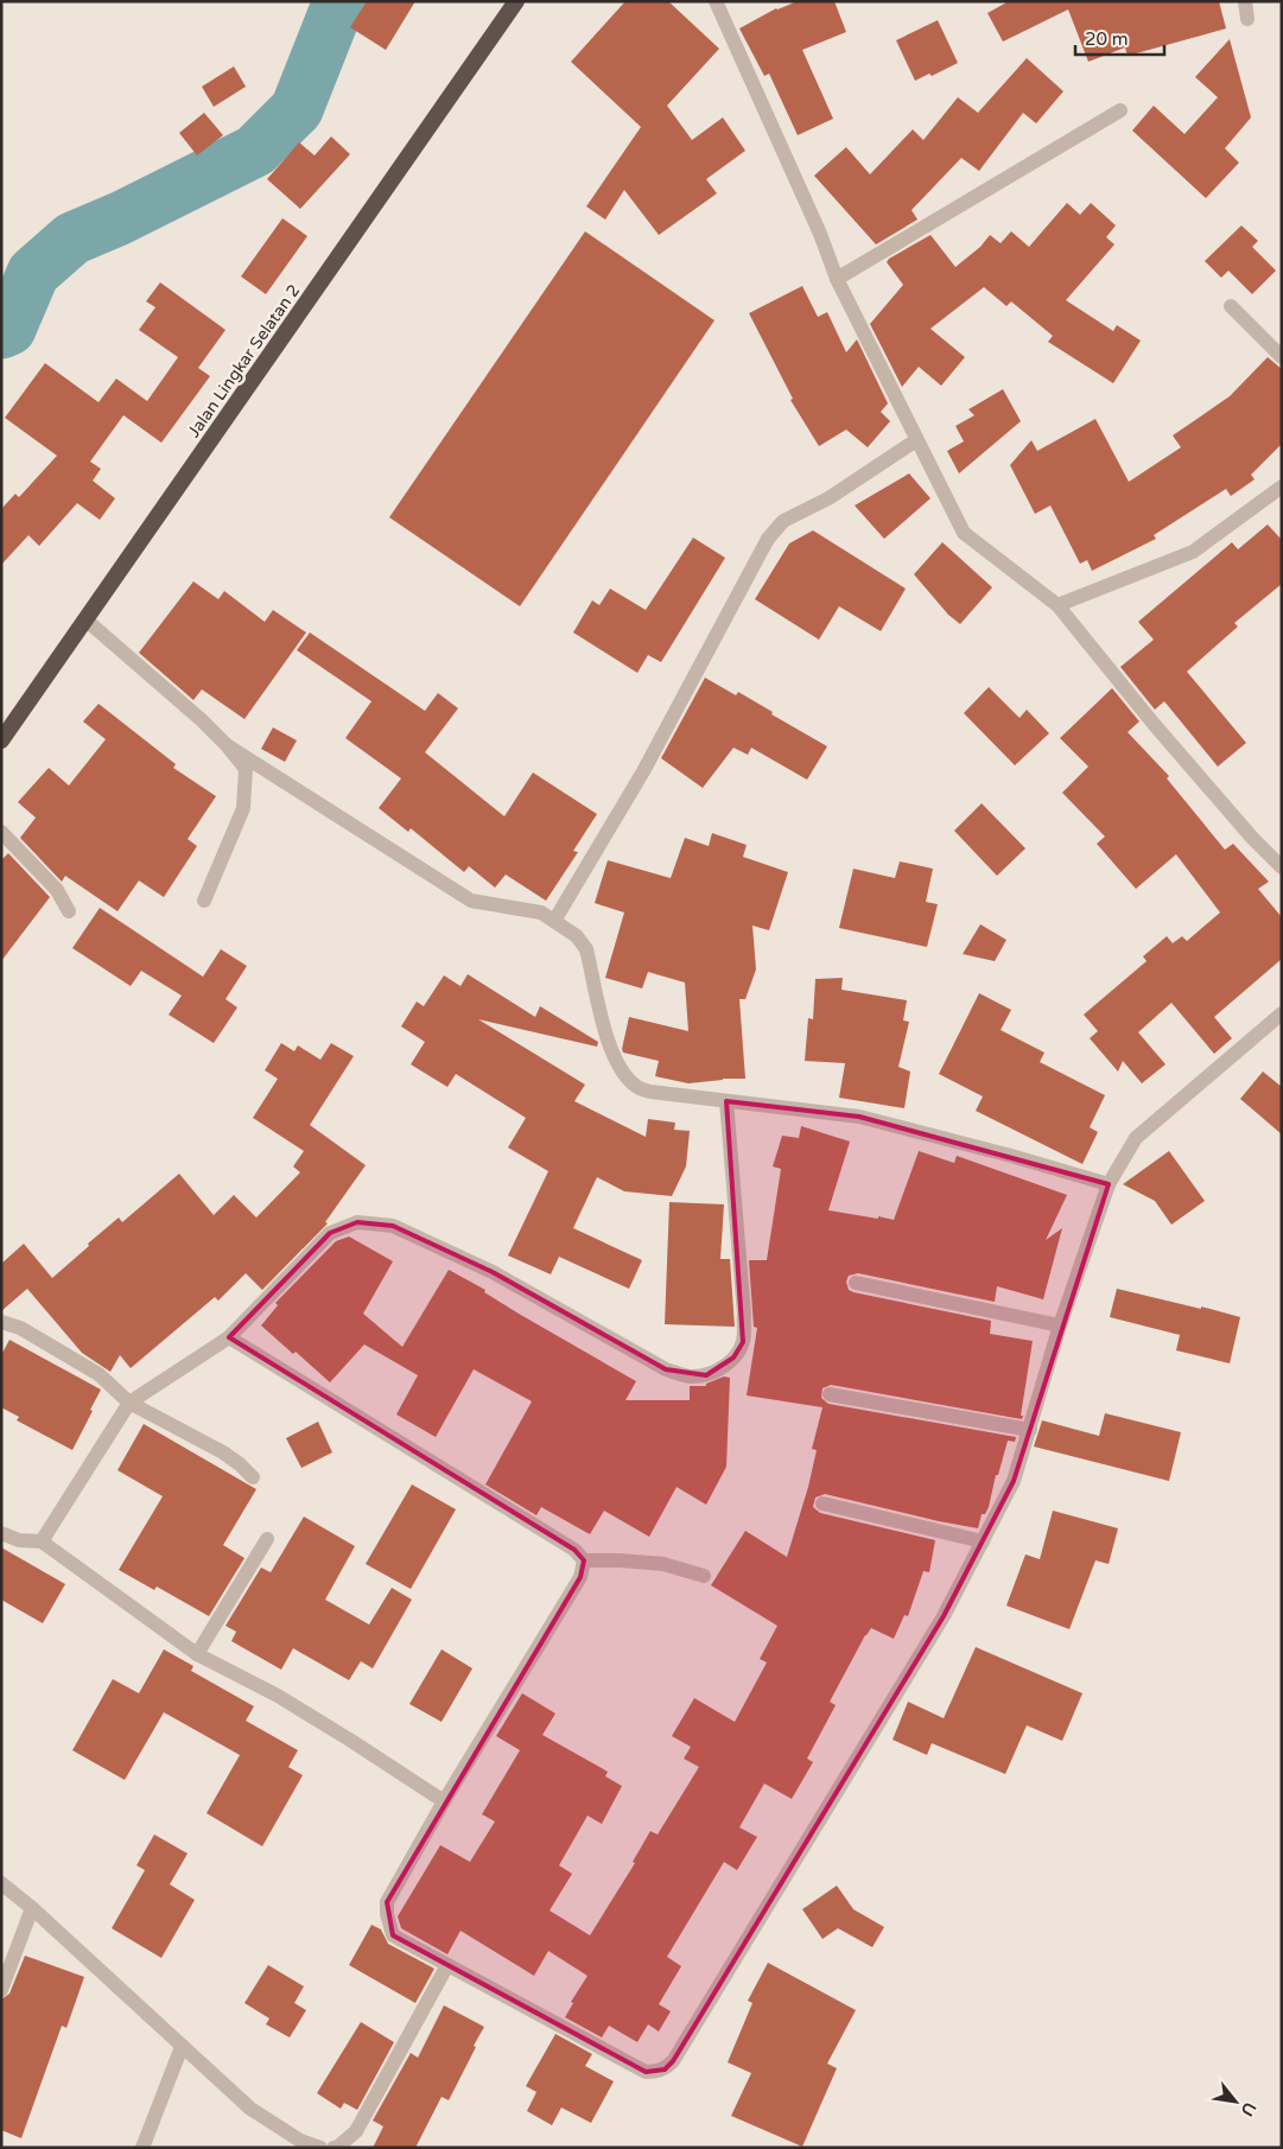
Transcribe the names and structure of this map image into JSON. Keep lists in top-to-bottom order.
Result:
{
  "streets": {
    "highway": ["Jalan Lingkar Selatan 2"]
  },
  "scale_bar": "20 m",
  "north": "bottom right"
}
